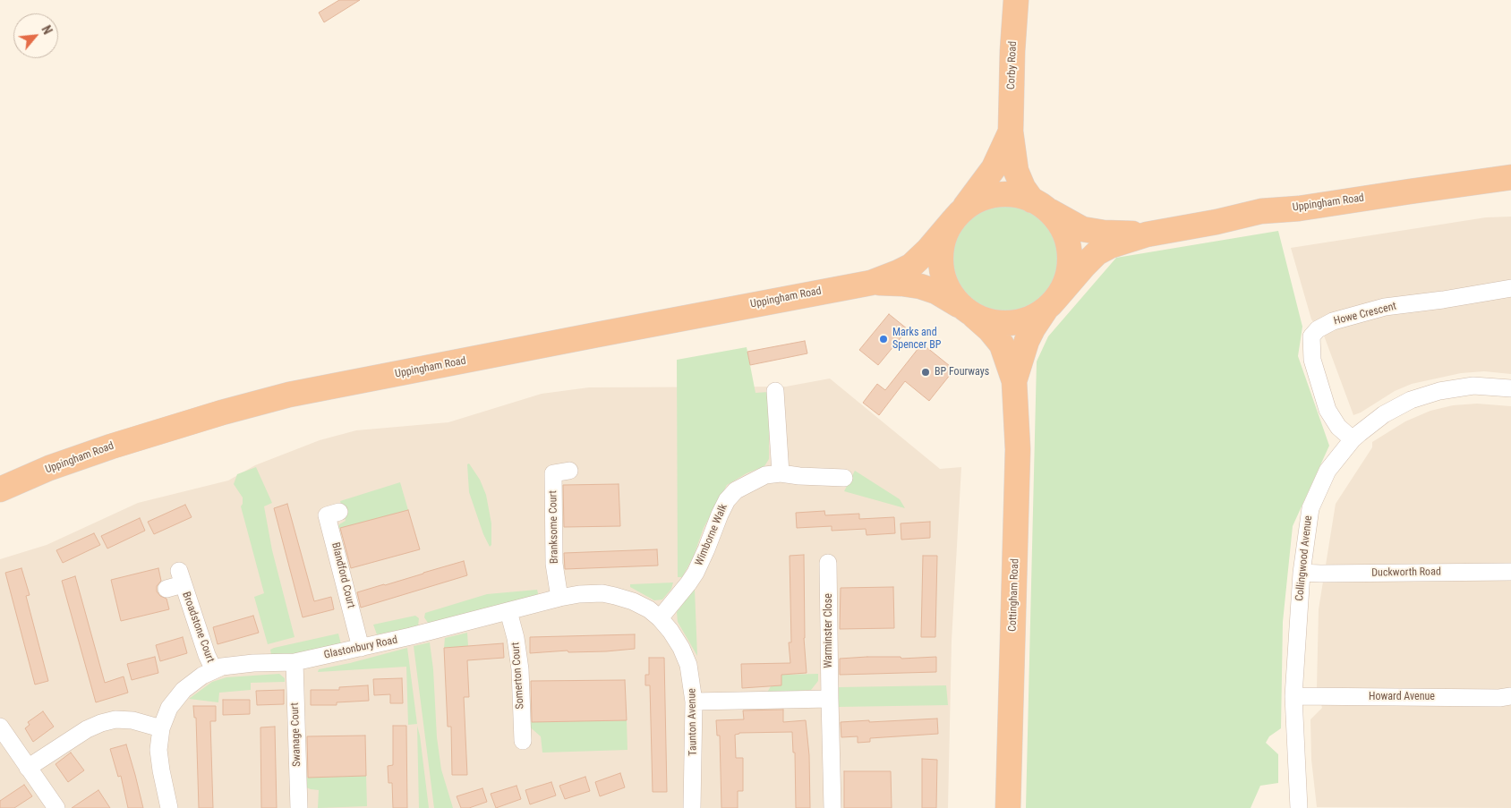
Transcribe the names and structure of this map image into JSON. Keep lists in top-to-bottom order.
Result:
{
  "streets": {
    "highway": ["Corby Road", "Uppingham Road", "Cottingham Road"],
    "street": [
      "Howe Crescent",
      "Branksome Court",
      "Wimborne Walk",
      "Collingwood Avenue",
      "Duckworth Road",
      "Blandford Court",
      "Broadstone Court",
      "Warminster Close",
      "Glastonbury Road",
      "Somerton Court",
      "Howard Avenue",
      "Taunton Avenue",
      "Swanage Court"
    ]
  },
  "crossings": [
    ["Corby Road", "Uppingham Road"],
    ["Corby Road", "Cottingham Road"],
    ["Uppingham Road", "Cottingham Road"],
    ["Howe Crescent", "Collingwood Avenue"],
    ["Branksome Court", "Glastonbury Road"],
    ["Wimborne Walk", "Glastonbury Road"],
    ["Wimborne Walk", "Taunton Avenue"],
    ["Collingwood Avenue", "Duckworth Road"],
    ["Collingwood Avenue", "Howard Avenue"],
    ["Blandford Court", "Glastonbury Road"],
    ["Broadstone Court", "Glastonbury Road"],
    ["Glastonbury Road", "Somerton Court"],
    ["Glastonbury Road", "Taunton Avenue"],
    ["Glastonbury Road", "Swanage Court"]
  ],
  "places": ["Marks and Spencer BP", "BP Fourways"],
  "north": "top right"
}
